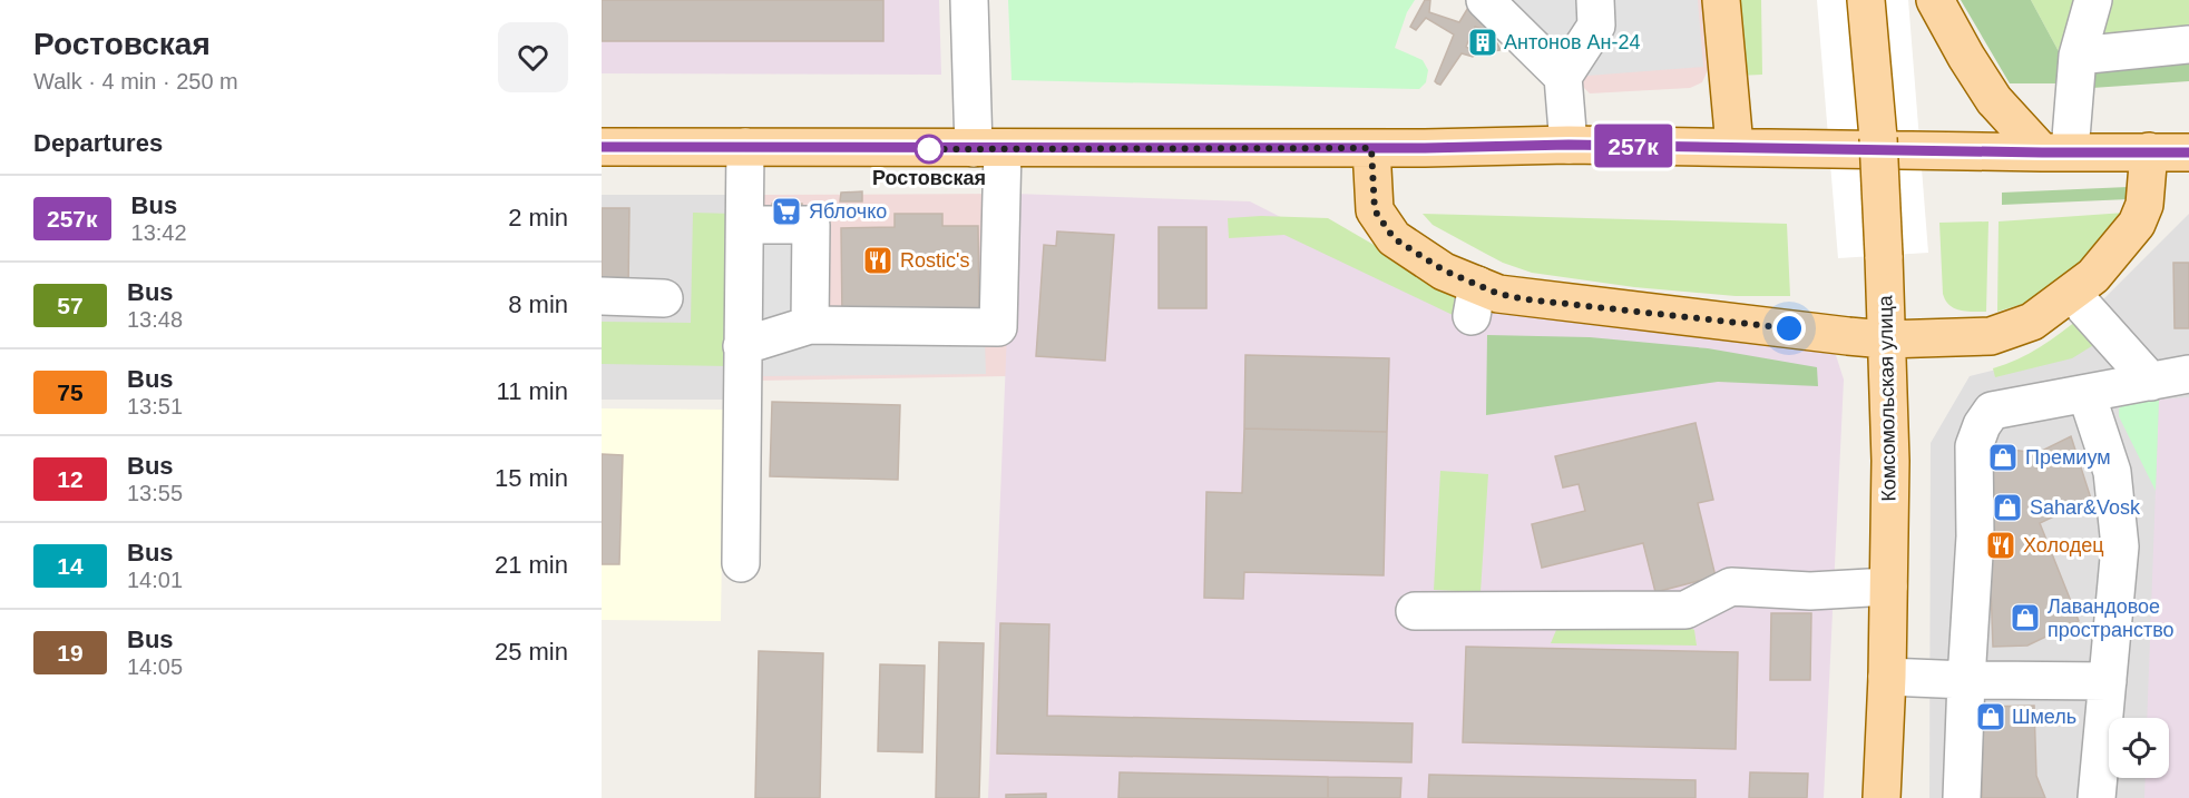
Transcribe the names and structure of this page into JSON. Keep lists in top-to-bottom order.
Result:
{
  "streets": {
    "main road": ["Комсомольская улица"]
  },
  "places": {
    "building": ["Антонов Ан-24"],
    "other": ["Ростовская"],
    "supermarket": ["Яблочко"],
    "restaurant": ["Rostic's", "Холодец"],
    "shop": [
      "Премиум",
      "Sahar&Vosk",
      "Лавандовое пространство",
      "Шмель"
    ]
  },
  "lines": ["bus line 257к"],
  "page": {
    "heading": [
      ["Ростовская", "Walk · 4 min · 250 m"],
      "Departures"
    ],
    "on_map": "257к",
    "list": [
      {
        "mark": "257к",
        "name": "Bus",
        "note": "13:42",
        "value": "2 min"
      },
      {
        "mark": "57",
        "name": "Bus",
        "note": "13:48",
        "value": "8 min"
      },
      {
        "mark": "75",
        "name": "Bus",
        "note": "13:51",
        "value": "11 min"
      },
      {
        "mark": "12",
        "name": "Bus",
        "note": "13:55",
        "value": "15 min"
      },
      {
        "mark": "14",
        "name": "Bus",
        "note": "14:01",
        "value": "21 min"
      },
      {
        "mark": "19",
        "name": "Bus",
        "note": "14:05",
        "value": "25 min"
      }
    ]
  }
}
